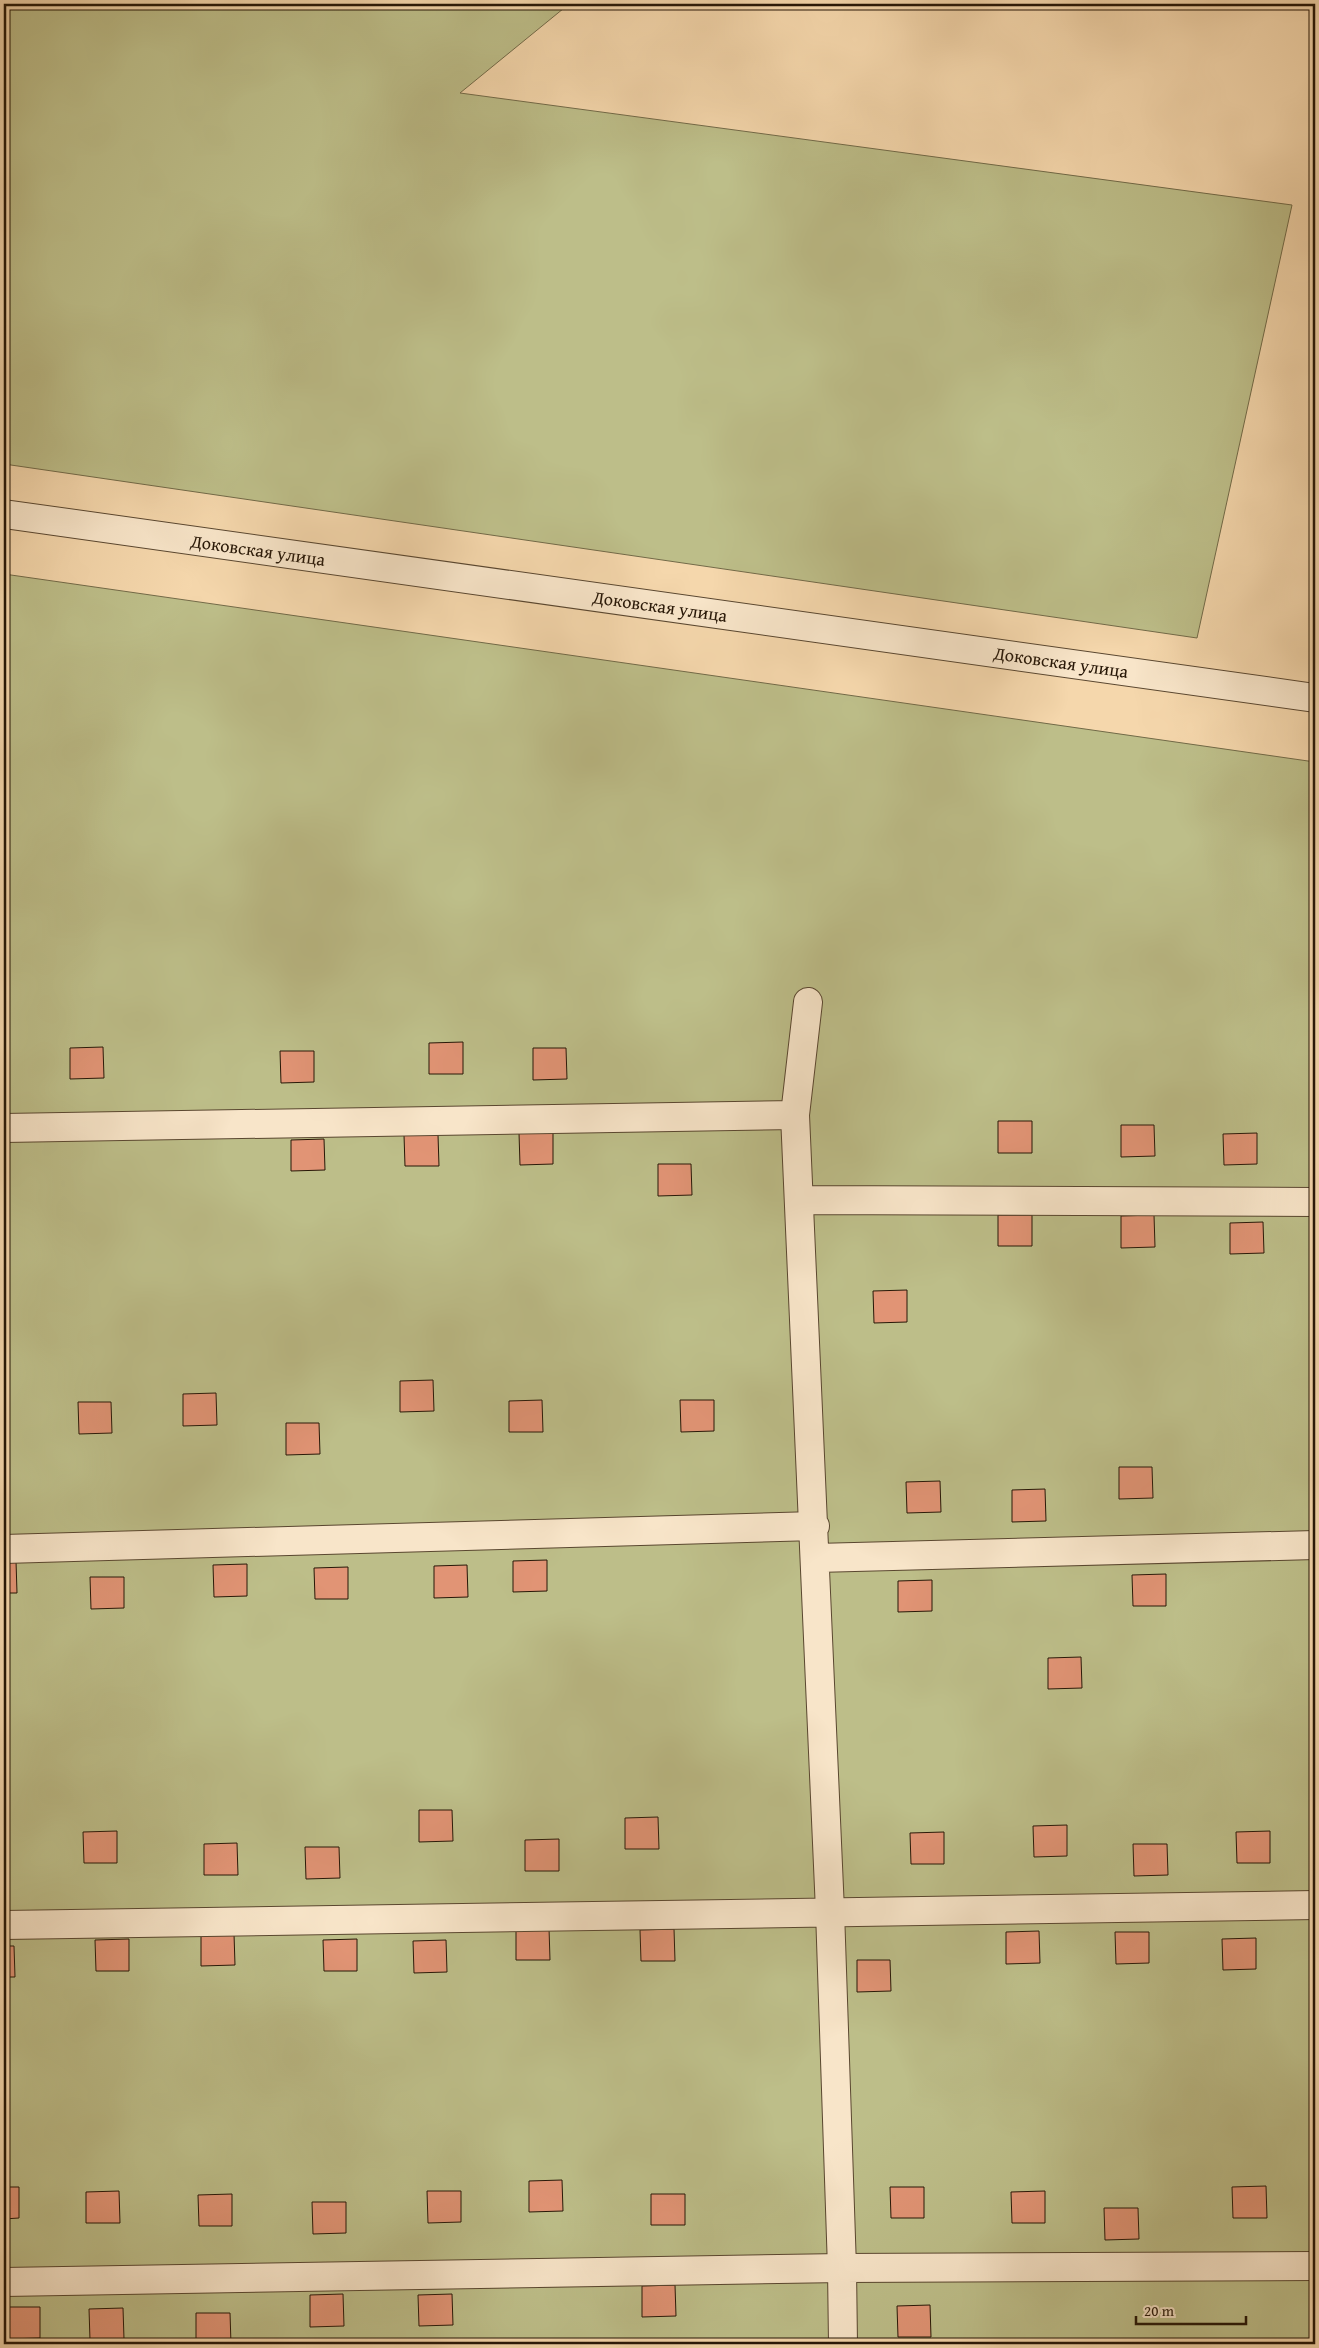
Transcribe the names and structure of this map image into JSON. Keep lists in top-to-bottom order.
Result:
{
  "streets": {
    "street": ["Доковская улица"]
  },
  "scale_bar": "20 m"
}
